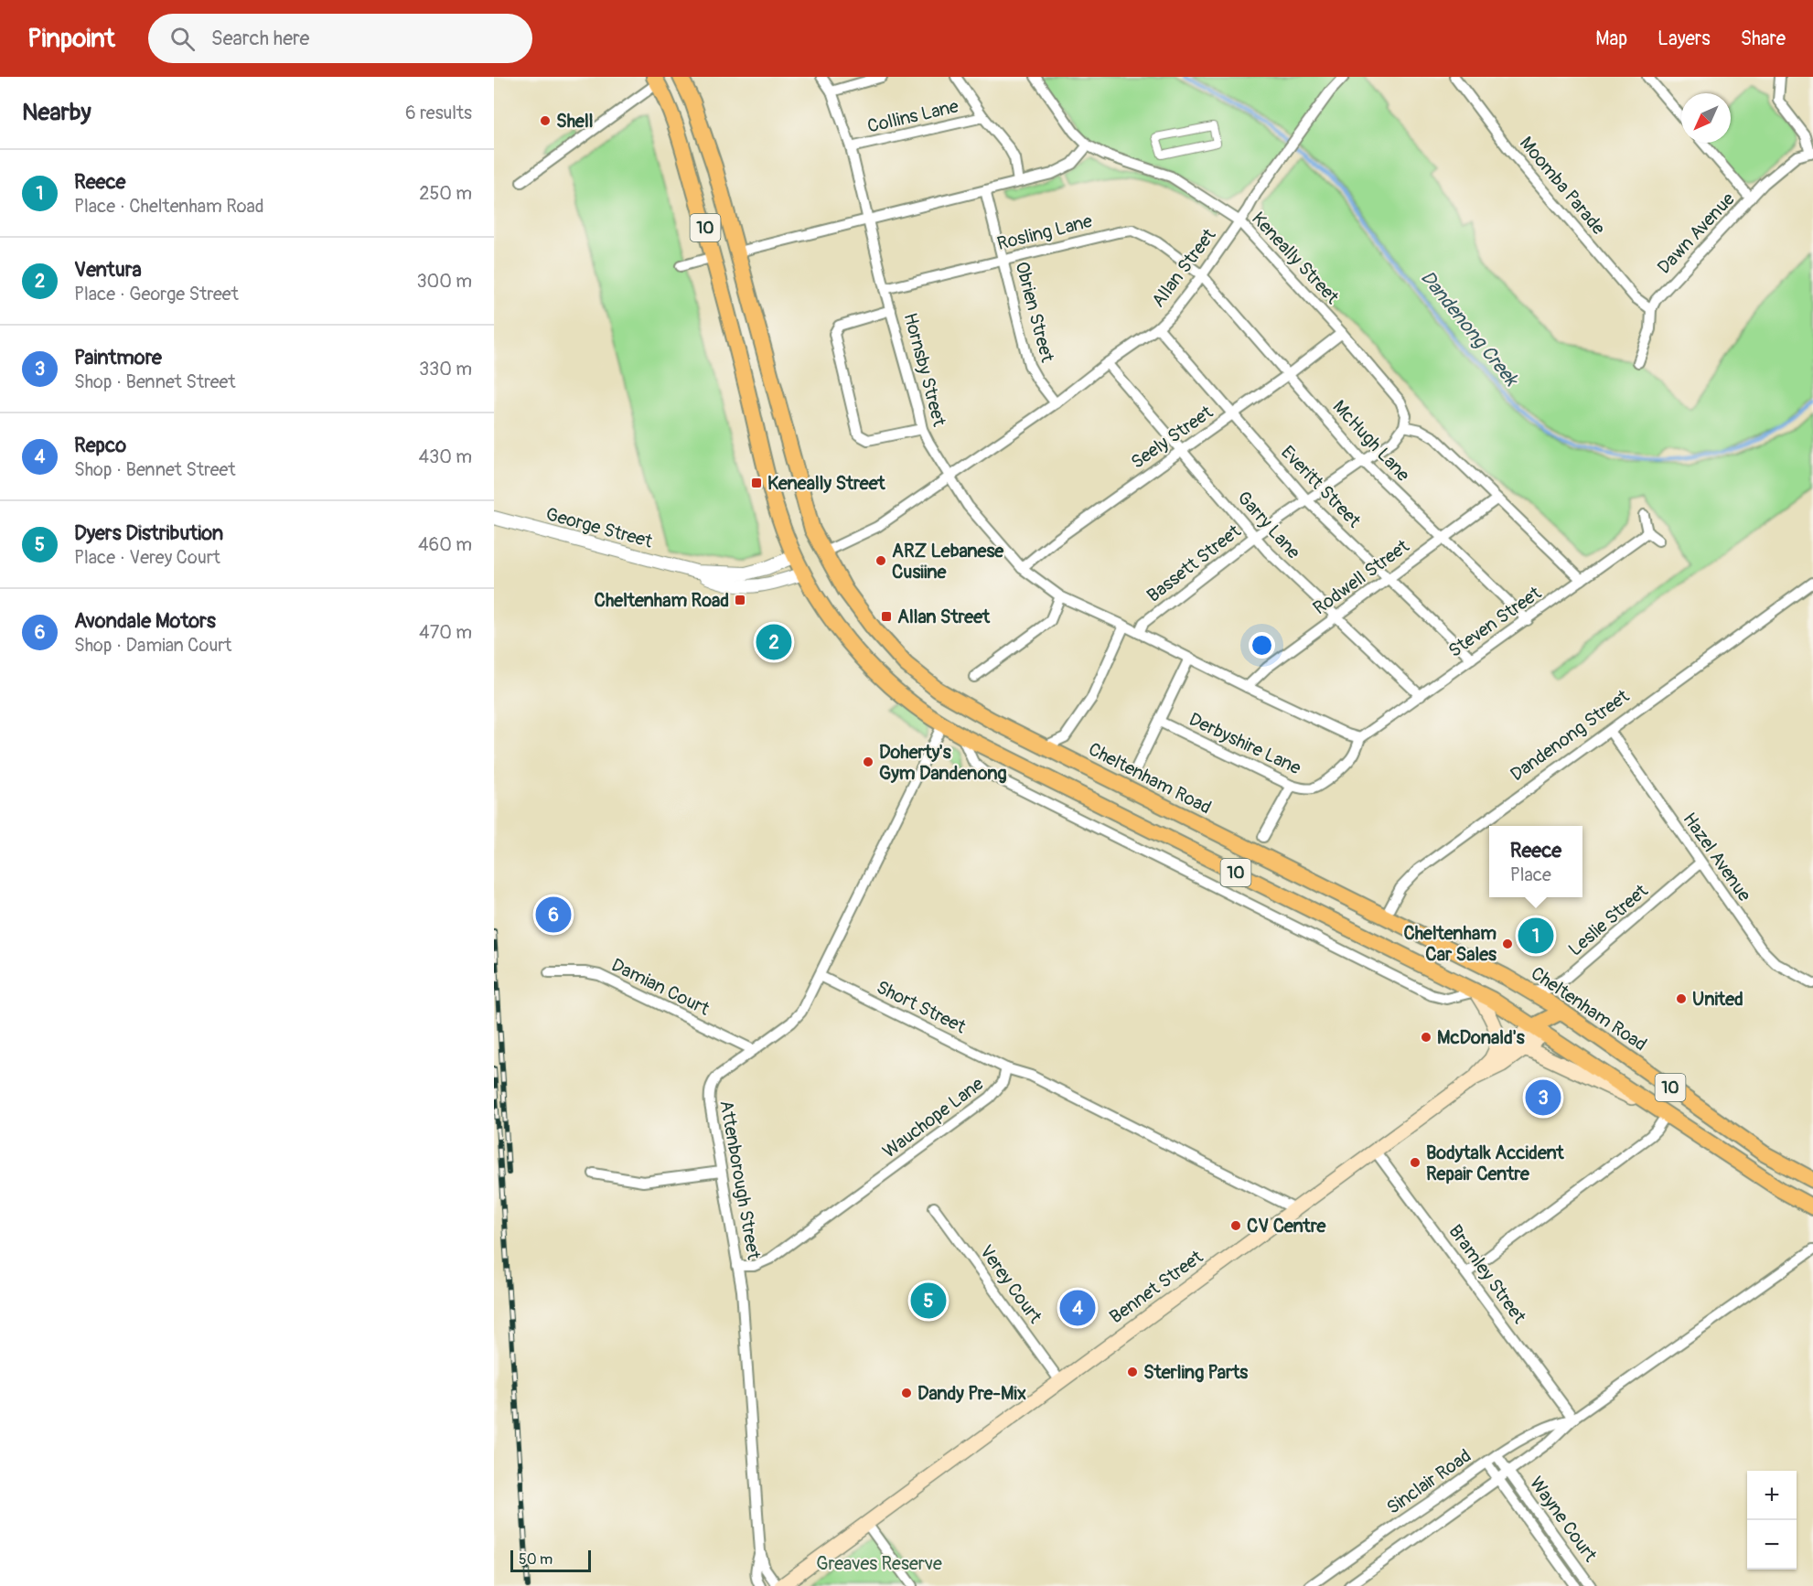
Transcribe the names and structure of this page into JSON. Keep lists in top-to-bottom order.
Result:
{
  "streets": {
    "main road": [
      "10",
      "Dandenong Street",
      "Cheltenham Road",
      "Bennet Street"
    ],
    "street": [
      "Collins Lane",
      "Moomba Parade",
      "Rosling Lane",
      "Dawn Avenue",
      "Keneally Street",
      "Allan Street",
      "Obrien Street",
      "Hornsby Street",
      "Seely Street",
      "McHugh Lane",
      "Everitt Street",
      "Garry Lane",
      "George Street",
      "Bassett Street",
      "Rodwell Street",
      "Steven Street",
      "Derbyshire Lane",
      "Hazel Avenue",
      "Leslie Street",
      "Damian Court",
      "Short Street",
      "Wauchope Lane",
      "Attenborough Street",
      "Bramley Street",
      "Verey Court",
      "Sinclair Road",
      "Wayne Court"
    ]
  },
  "crossings": [
    ["Collins Lane", "Hornsby Street"],
    ["Moomba Parade", "Dawn Avenue"],
    ["10", "George Street"],
    ["10", "Dandenong Street"],
    ["10", "Attenborough Street"],
    ["10", "Bennet Street"],
    ["Rosling Lane", "Allan Street"],
    ["Rosling Lane", "Obrien Street"],
    ["Rosling Lane", "Hornsby Street"],
    ["Rosling Lane", "McHugh Lane"],
    ["Keneally Street", "Allan Street"],
    ["Keneally Street", "Seely Street"],
    ["Keneally Street", "Bassett Street"],
    ["Allan Street", "Obrien Street"],
    ["Allan Street", "Hornsby Street"],
    ["Allan Street", "McHugh Lane"],
    ["Allan Street", "Everitt Street"],
    ["Allan Street", "Garry Lane"],
    ["Allan Street", "Cheltenham Road"],
    ["Hornsby Street", "Seely Street"],
    ["Hornsby Street", "Bassett Street"],
    ["Hornsby Street", "Rodwell Street"],
    ["Hornsby Street", "Steven Street"],
    ["Hornsby Street", "Derbyshire Lane"],
    ["Seely Street", "McHugh Lane"],
    ["Seely Street", "Everitt Street"],
    ["Seely Street", "Garry Lane"],
    ["McHugh Lane", "Bassett Street"],
    ["McHugh Lane", "Rodwell Street"],
    ["McHugh Lane", "Steven Street"],
    ["Everitt Street", "Bassett Street"],
    ["Everitt Street", "Rodwell Street"],
    ["Everitt Street", "Steven Street"],
    ["Garry Lane", "Bassett Street"],
    ["Garry Lane", "Rodwell Street"],
    ["Garry Lane", "Steven Street"],
    ["Steven Street", "Derbyshire Lane"],
    ["Dandenong Street", "Cheltenham Road"],
    ["Dandenong Street", "Hazel Avenue"],
    ["Cheltenham Road", "Leslie Street"],
    ["Hazel Avenue", "Leslie Street"],
    ["Damian Court", "Attenborough Street"],
    ["Short Street", "Wauchope Lane"],
    ["Short Street", "Attenborough Street"],
    ["Wauchope Lane", "Attenborough Street"],
    ["Bramley Street", "Bennet Street"],
    ["Bramley Street", "Sinclair Road"],
    ["Verey Court", "Bennet Street"],
    ["Sinclair Road", "Wayne Court"]
  ],
  "water": ["Dandenong Creek"],
  "parks": ["Greaves Reserve"],
  "places": {
    "other": [
      "Shell",
      "ARZ Lebanese Cusiine",
      "Doherty's Gym Dandenong",
      "Cheltenham Car Sales",
      "United",
      "McDonald's",
      "Bodytalk Accident Repair Centre",
      "CV Centre",
      "Sterling Parts",
      "Dandy Pre-Mix"
    ],
    "transit": ["Keneally Street", "Cheltenham Road", "Allan Street"]
  },
  "scale_bar": "50 m",
  "north": "bottom left",
  "page": {
    "header": "Pinpoint",
    "search": "Search here",
    "nav": ["Map", "Layers", "Share"],
    "heading": ["Nearby", "6 results"],
    "list": [
      {
        "mark": "1",
        "name": "Reece",
        "note": "Place · Cheltenham Road",
        "value": "250 m"
      },
      {
        "mark": "2",
        "name": "Ventura",
        "note": "Place · George Street",
        "value": "300 m"
      },
      {
        "mark": "3",
        "name": "Paintmore",
        "note": "Shop · Bennet Street",
        "value": "330 m"
      },
      {
        "mark": "4",
        "name": "Repco",
        "note": "Shop · Bennet Street",
        "value": "430 m"
      },
      {
        "mark": "5",
        "name": "Dyers Distribution",
        "note": "Place · Verey Court",
        "value": "460 m"
      },
      {
        "mark": "6",
        "name": "Avondale Motors",
        "note": "Shop · Damian Court",
        "value": "470 m"
      }
    ],
    "pins": [
      "2",
      "6",
      "1",
      "3",
      "5",
      "4"
    ],
    "popup": ["Reece", "Place"],
    "map_buttons": ["+", "−"],
    "scale": "50 m"
  }
}
